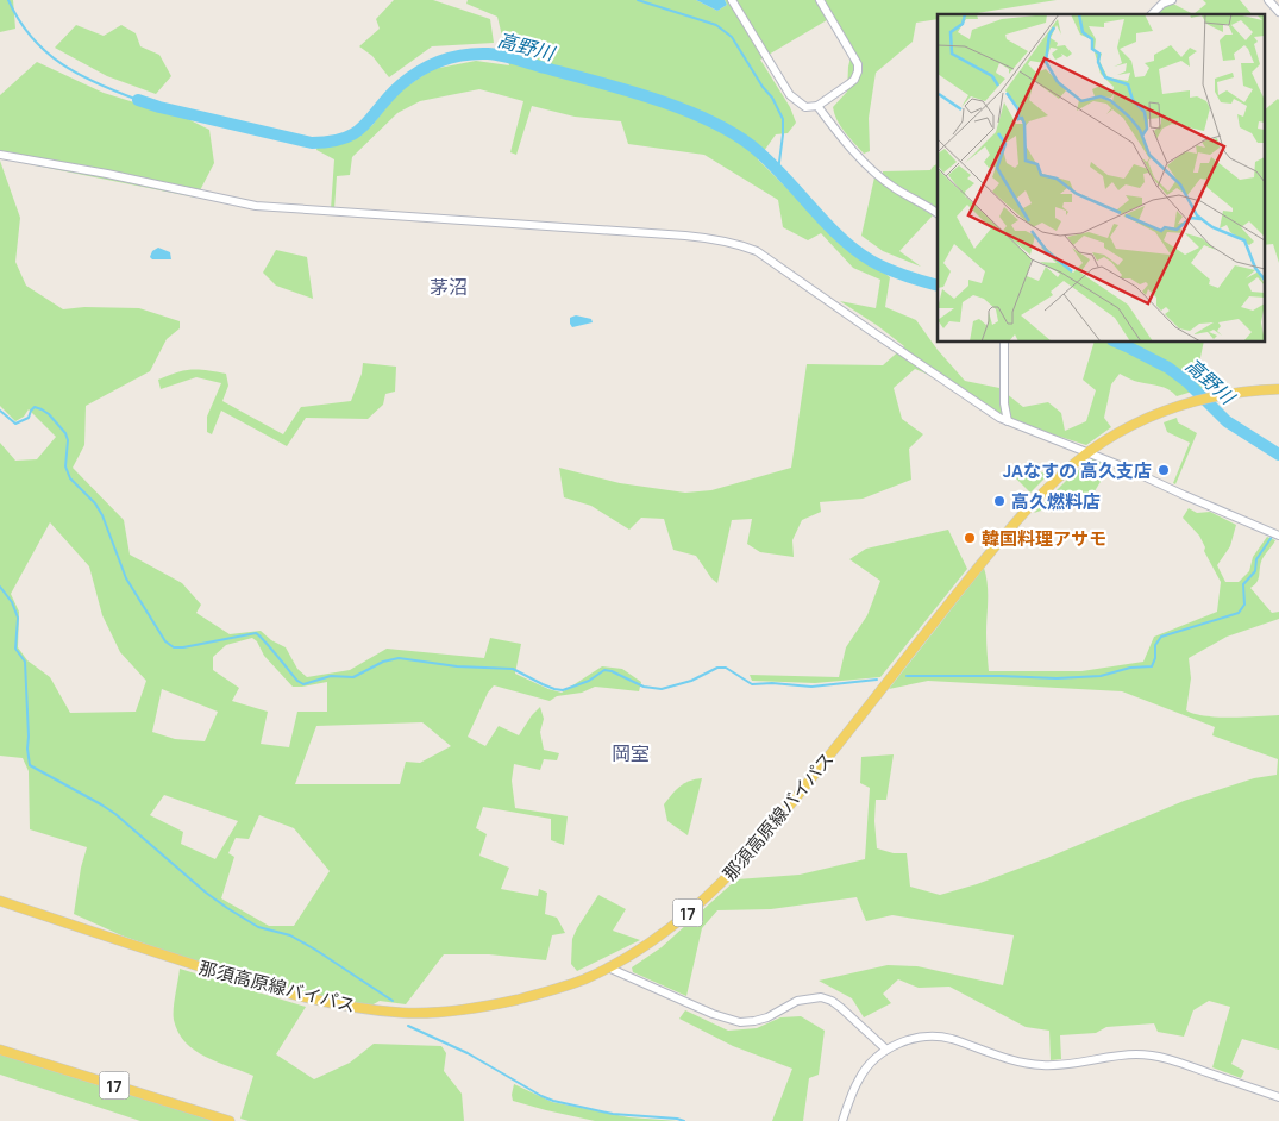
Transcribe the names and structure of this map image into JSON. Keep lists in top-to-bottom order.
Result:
{
  "streets": {
    "main road": ["那須高原線バイパス", "17"]
  },
  "districts": ["茅沼", "岡室"],
  "water": ["高野川"],
  "places": ["JAなすの 高久支店", "高久燃料店", "韓国料理アサモ"]
}
